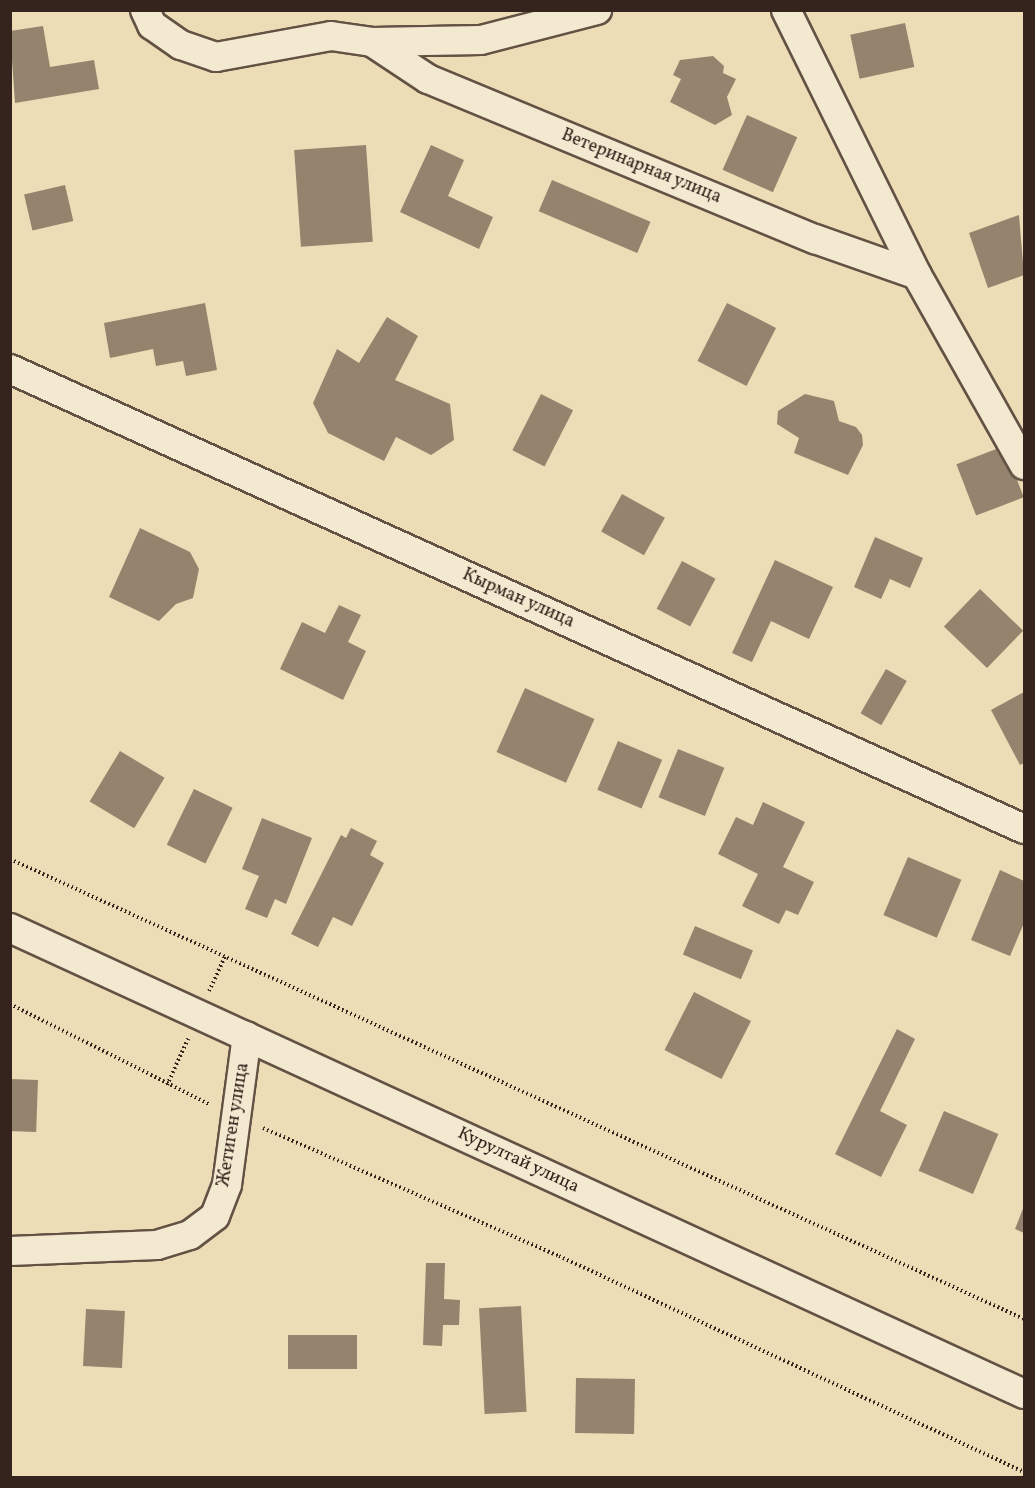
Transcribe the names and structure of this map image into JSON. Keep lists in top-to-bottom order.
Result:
{
  "streets": {
    "street": [
      "Ветеринарная улица",
      "Кырман улица",
      "Жетиген улица",
      "Курултай улица"
    ]
  },
  "crossings": [
    ["Жетиген улица", "Курултай улица"]
  ]
}
